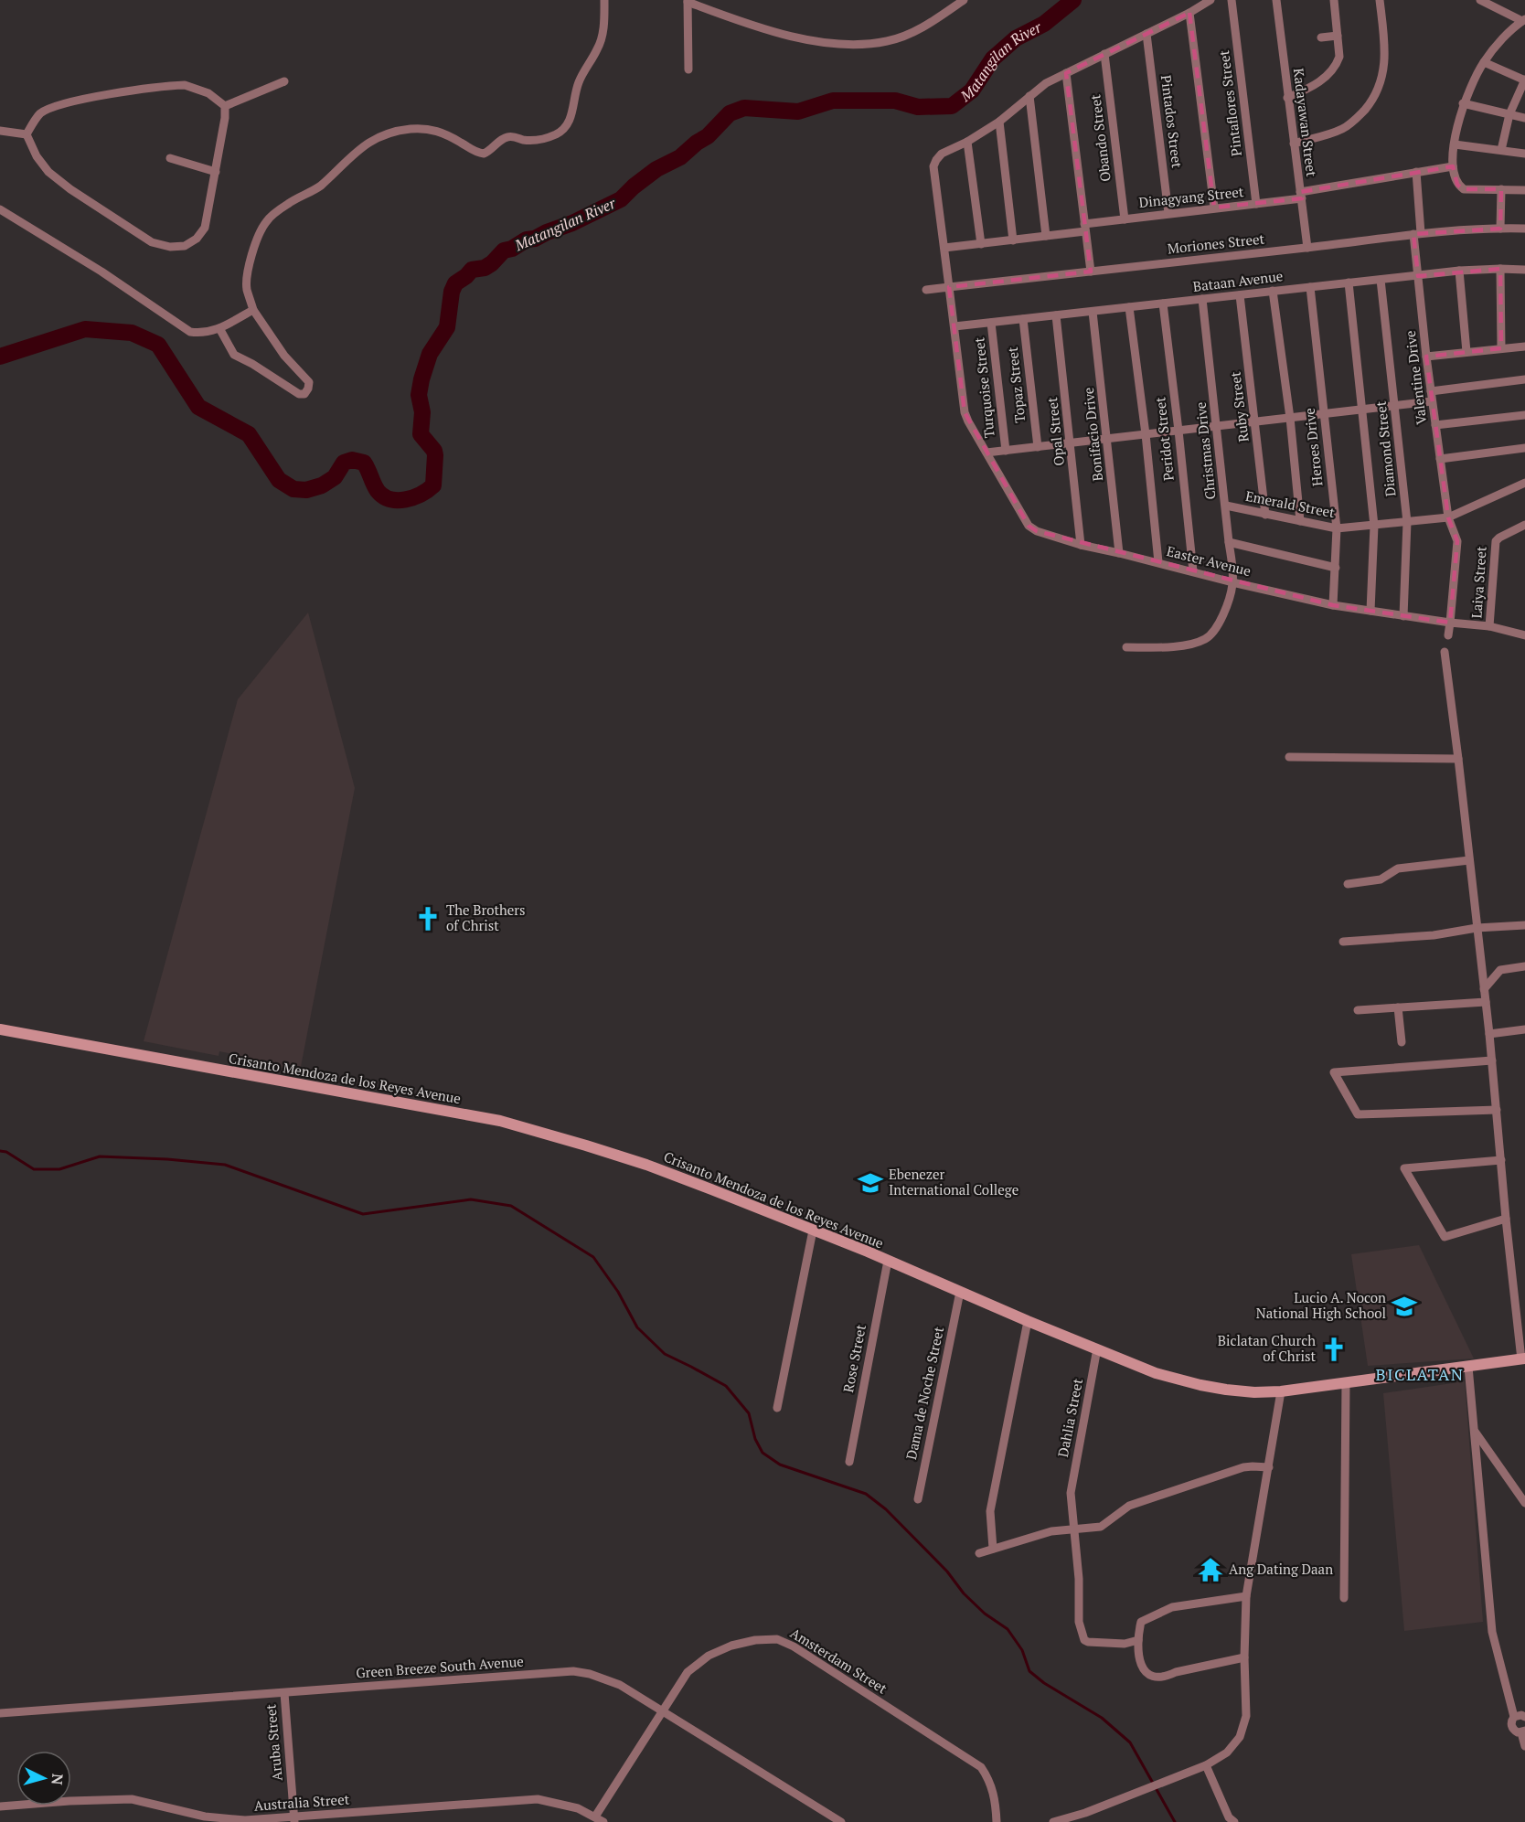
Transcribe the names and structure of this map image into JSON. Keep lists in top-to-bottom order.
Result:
{
  "streets": {
    "main road": ["Crisanto Mendoza de los Reyes Avenue"],
    "street": [
      "Pintaflores Street",
      "Pintados Street",
      "Kadayawan Street",
      "Obando Street",
      "Dinagyang Street",
      "Moriones Street",
      "Bataan Avenue",
      "Valentine Drive",
      "Topaz Street",
      "Turquoise Street",
      "Ruby Street",
      "Opal Street",
      "Bonifacio Drive",
      "Peridot Street",
      "Heroes Drive",
      "Diamond Street",
      "Christmas Drive",
      "Emerald Street",
      "Easter Avenue",
      "Laiya Street",
      "Rose Street",
      "Dama de Noche Street",
      "Dahlia Street",
      "Amsterdam Street",
      "Green Breeze South Avenue",
      "Aruba Street",
      "Australia Street"
    ]
  },
  "crossings": [
    ["Pintaflores Street", "Dinagyang Street"],
    ["Pintados Street", "Dinagyang Street"],
    ["Kadayawan Street", "Dinagyang Street"],
    ["Kadayawan Street", "Moriones Street"],
    ["Obando Street", "Dinagyang Street"],
    ["Dinagyang Street", "Valentine Drive"],
    ["Moriones Street", "Valentine Drive"],
    ["Moriones Street", "Easter Avenue"],
    ["Bataan Avenue", "Valentine Drive"],
    ["Bataan Avenue", "Topaz Street"],
    ["Bataan Avenue", "Turquoise Street"],
    ["Bataan Avenue", "Ruby Street"],
    ["Bataan Avenue", "Opal Street"],
    ["Bataan Avenue", "Bonifacio Drive"],
    ["Bataan Avenue", "Peridot Street"],
    ["Bataan Avenue", "Heroes Drive"],
    ["Bataan Avenue", "Diamond Street"],
    ["Bataan Avenue", "Christmas Drive"],
    ["Bataan Avenue", "Easter Avenue"],
    ["Valentine Drive", "Emerald Street"],
    ["Ruby Street", "Emerald Street"],
    ["Opal Street", "Easter Avenue"],
    ["Bonifacio Drive", "Easter Avenue"],
    ["Peridot Street", "Easter Avenue"],
    ["Heroes Drive", "Emerald Street"],
    ["Heroes Drive", "Easter Avenue"],
    ["Diamond Street", "Emerald Street"],
    ["Diamond Street", "Easter Avenue"],
    ["Christmas Drive", "Emerald Street"],
    ["Christmas Drive", "Easter Avenue"],
    ["Easter Avenue", "Laiya Street"],
    ["Crisanto Mendoza de los Reyes Avenue", "Rose Street"],
    ["Crisanto Mendoza de los Reyes Avenue", "Dama de Noche Street"],
    ["Crisanto Mendoza de los Reyes Avenue", "Dahlia Street"],
    ["Amsterdam Street", "Green Breeze South Avenue"],
    ["Amsterdam Street", "Australia Street"],
    ["Green Breeze South Avenue", "Aruba Street"],
    ["Aruba Street", "Australia Street"]
  ],
  "districts": ["BICLATAN"],
  "water": ["Matangilan River"],
  "places": {
    "church": ["The Brothers of Christ", "Biclatan Church of Christ"],
    "school or university": ["Ebenezer International College", "Lucio A. Nocon National High School"],
    "temple": ["Ang Dating Daan"]
  },
  "north": "right"
}
